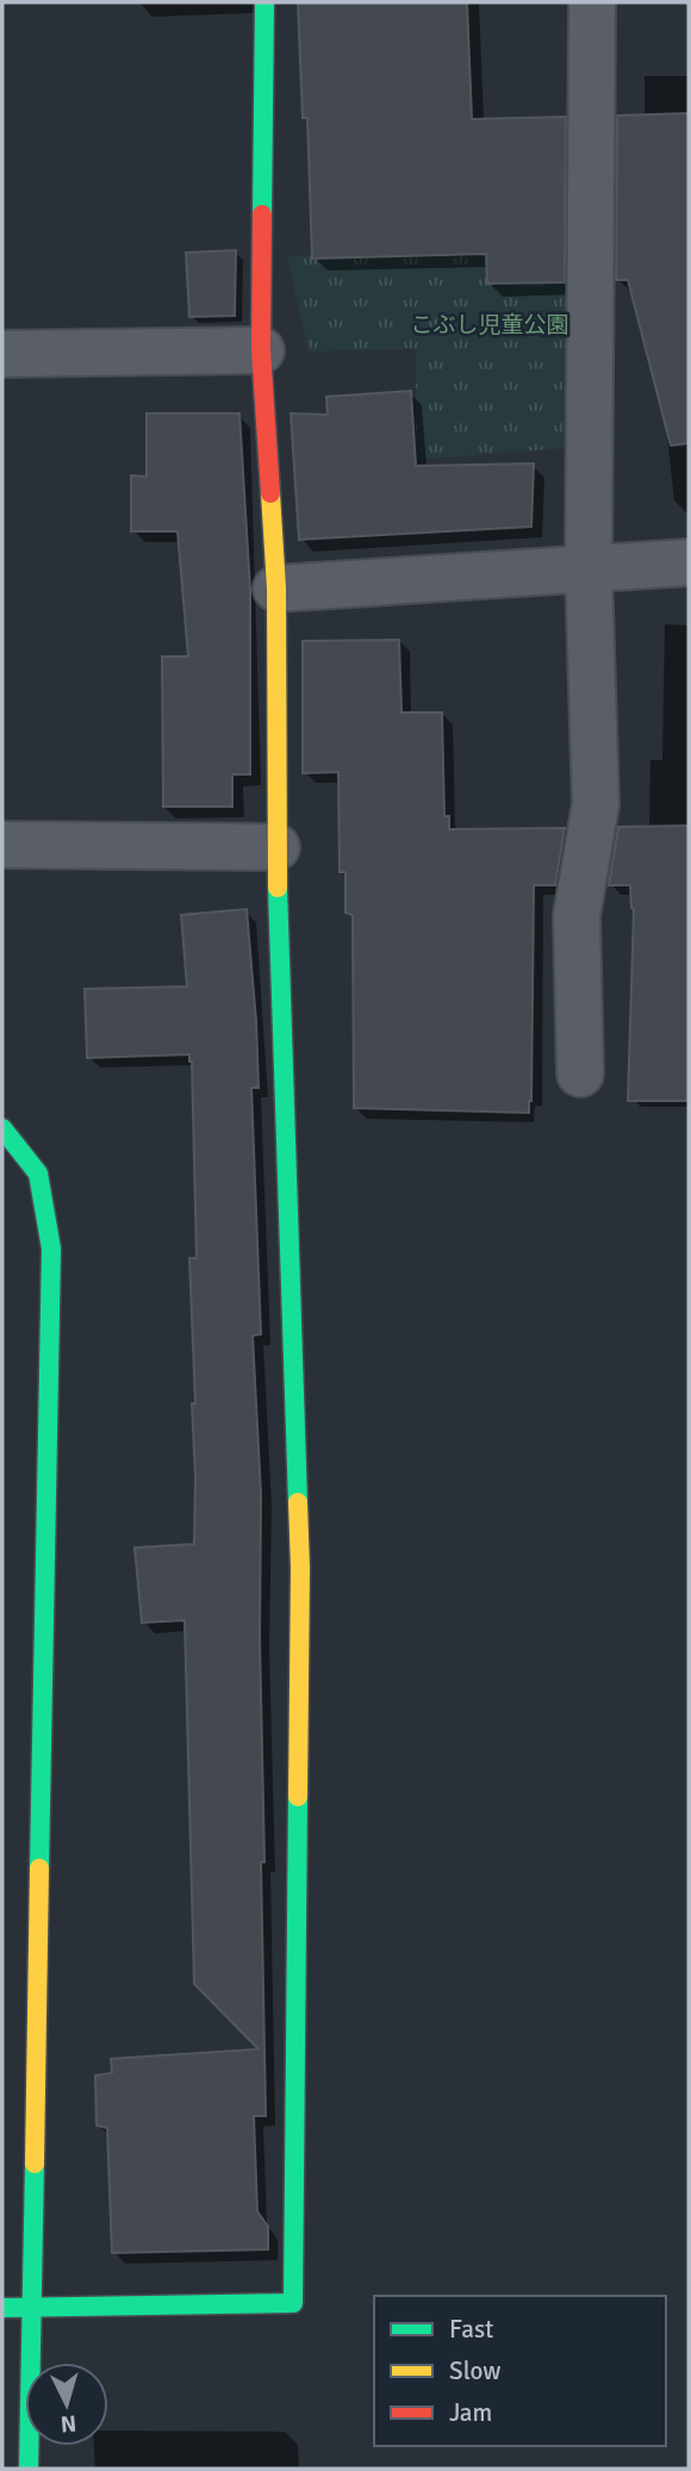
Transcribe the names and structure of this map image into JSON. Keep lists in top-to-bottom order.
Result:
{
  "parks": ["こぶし児童公園"],
  "legend": ["Fast", "Slow", "Jam"],
  "north": "bottom"
}
